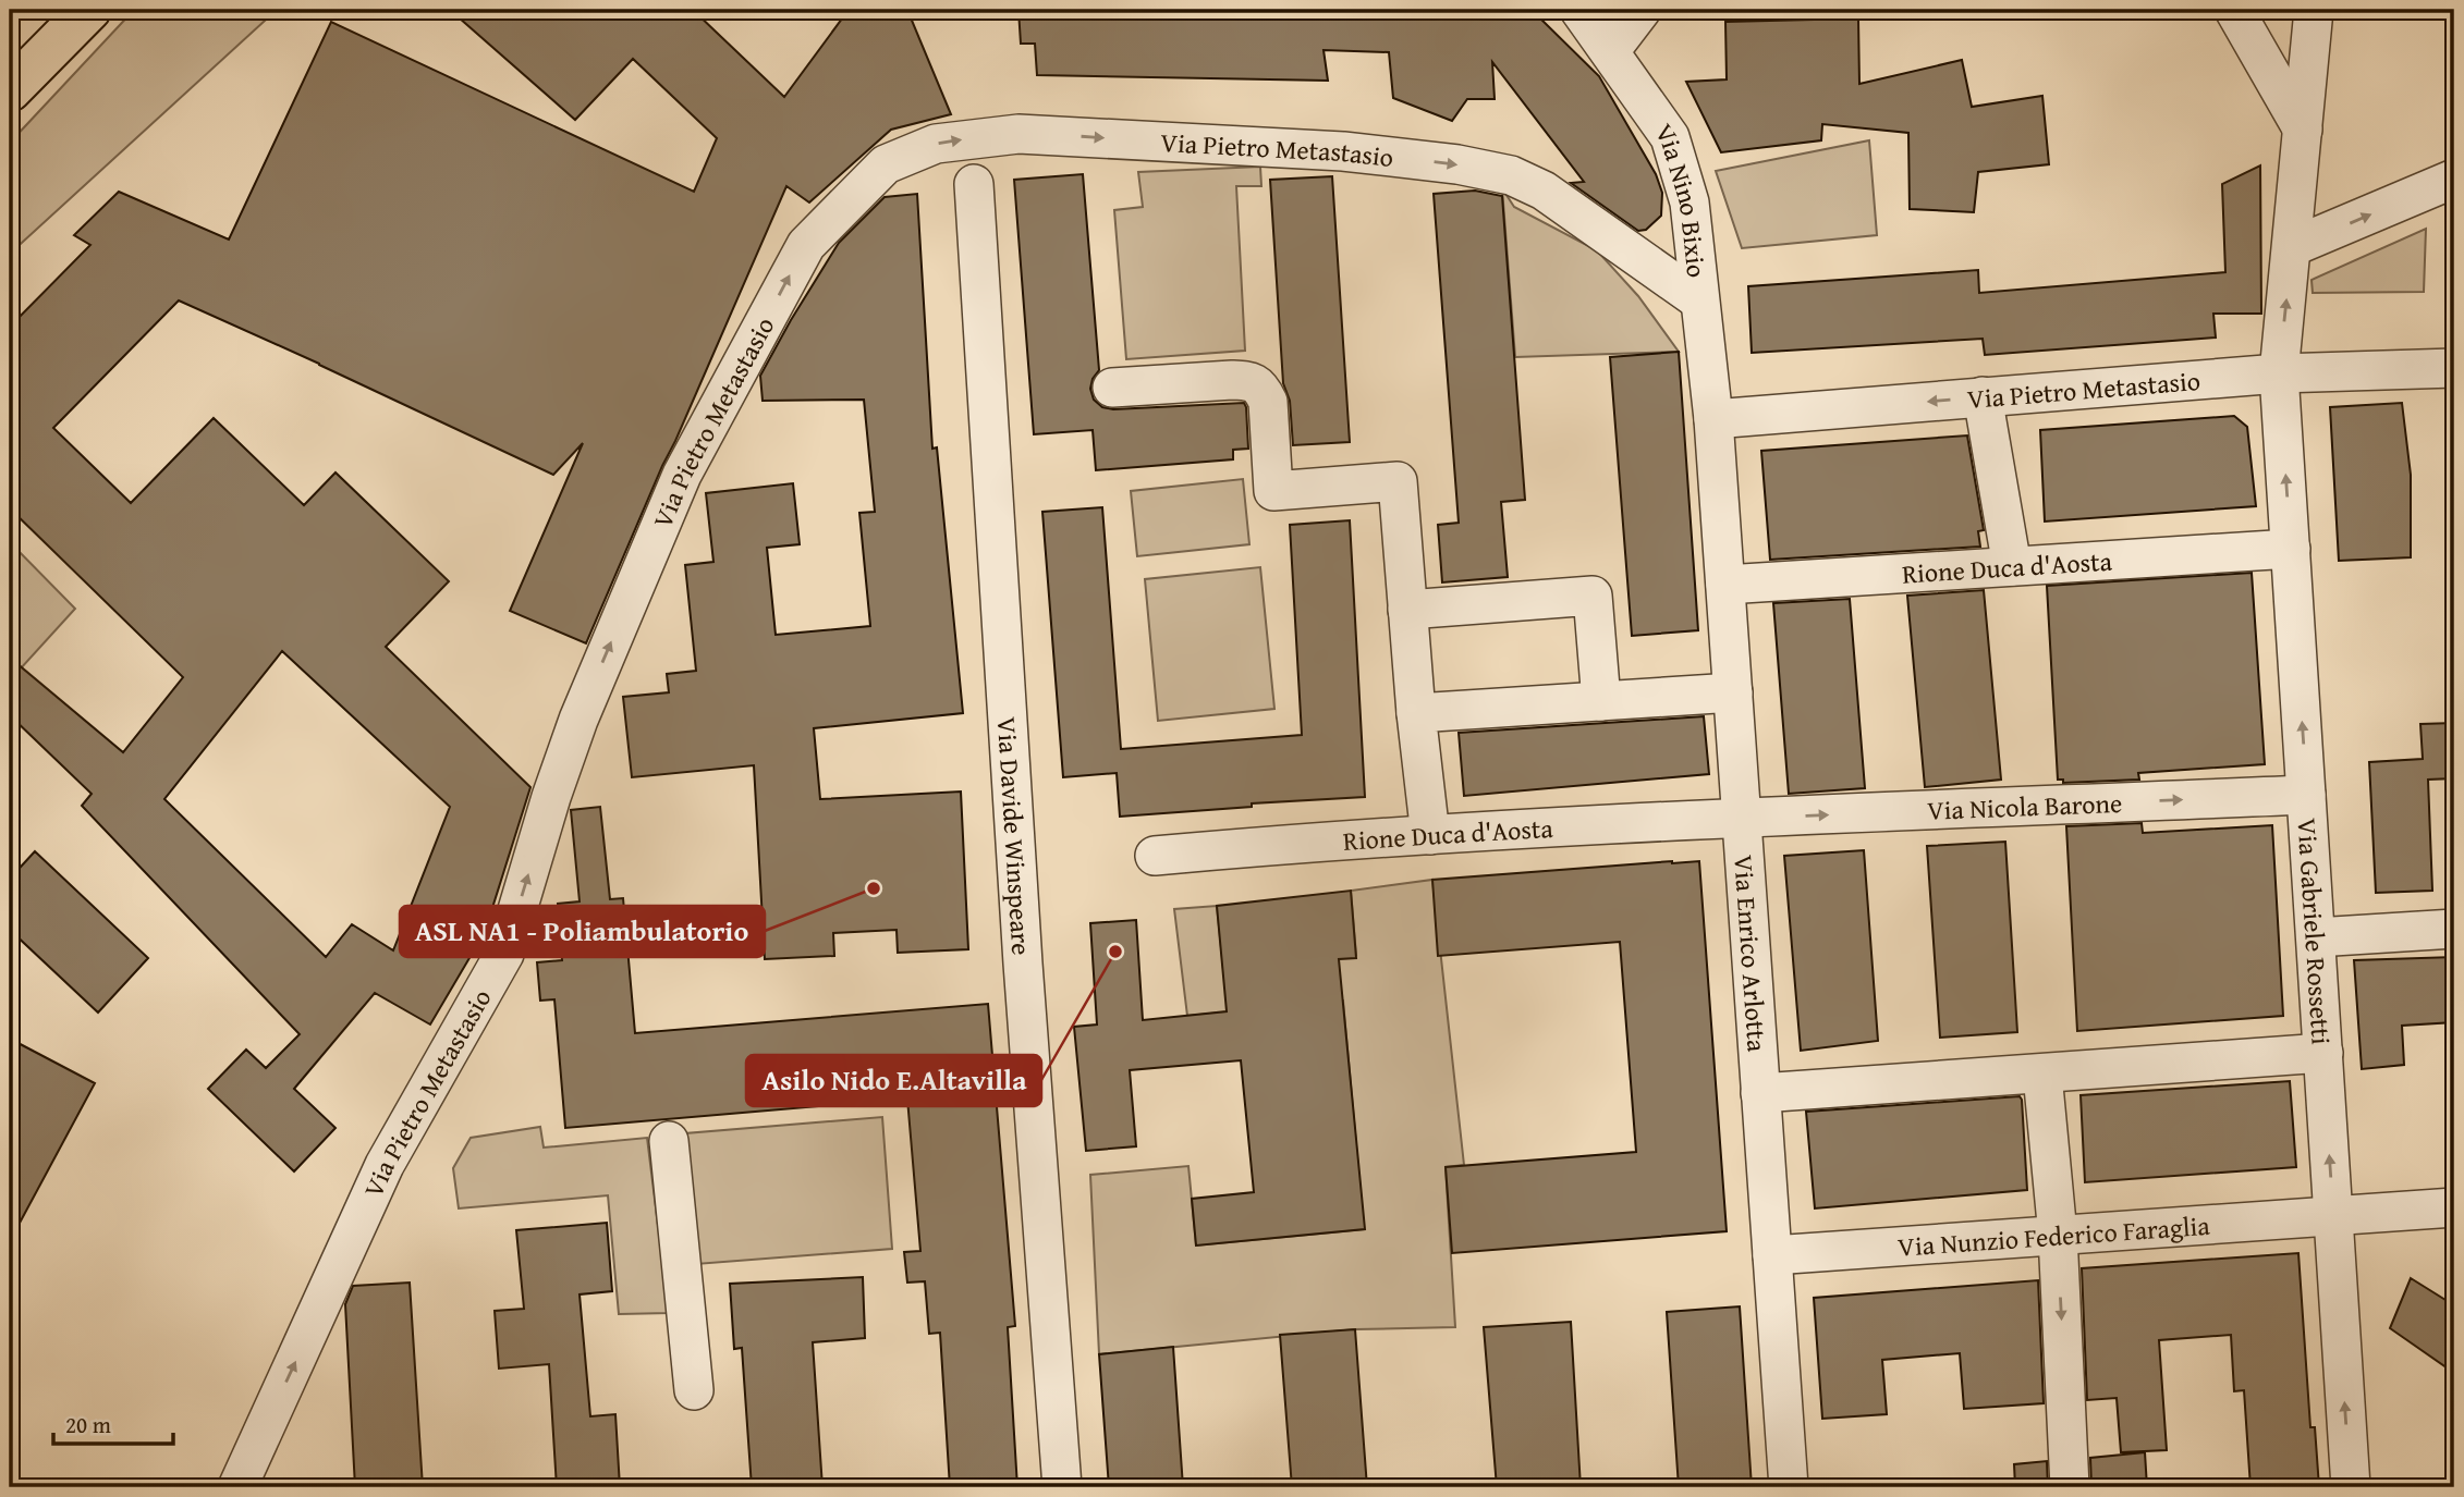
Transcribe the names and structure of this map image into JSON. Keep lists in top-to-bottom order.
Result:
{
  "streets": {
    "street": [
      "Via Pietro Metastasio",
      "Via Nino Bixio",
      "Rione Duca d'Aosta",
      "Via Nicola Barone",
      "Via Davide Winspeare",
      "Via Gabriele Rossetti",
      "Via Enrico Arlotta",
      "Via Nunzio Federico Faraglia"
    ]
  },
  "crossings": [
    ["Via Pietro Metastasio", "Via Nino Bixio"],
    ["Via Pietro Metastasio", "Via Gabriele Rossetti"],
    ["Via Pietro Metastasio", "Via Enrico Arlotta"],
    ["Via Nino Bixio", "Via Enrico Arlotta"],
    ["Rione Duca d'Aosta", "Via Nicola Barone"],
    ["Rione Duca d'Aosta", "Via Gabriele Rossetti"],
    ["Rione Duca d'Aosta", "Via Enrico Arlotta"],
    ["Via Nicola Barone", "Via Gabriele Rossetti"],
    ["Via Nicola Barone", "Via Enrico Arlotta"],
    ["Via Gabriele Rossetti", "Via Nunzio Federico Faraglia"],
    ["Via Enrico Arlotta", "Via Nunzio Federico Faraglia"]
  ],
  "places": ["ASL NA1 - Poliambulatorio", "Asilo Nido E.Altavilla"],
  "scale_bar": "20 m"
}
